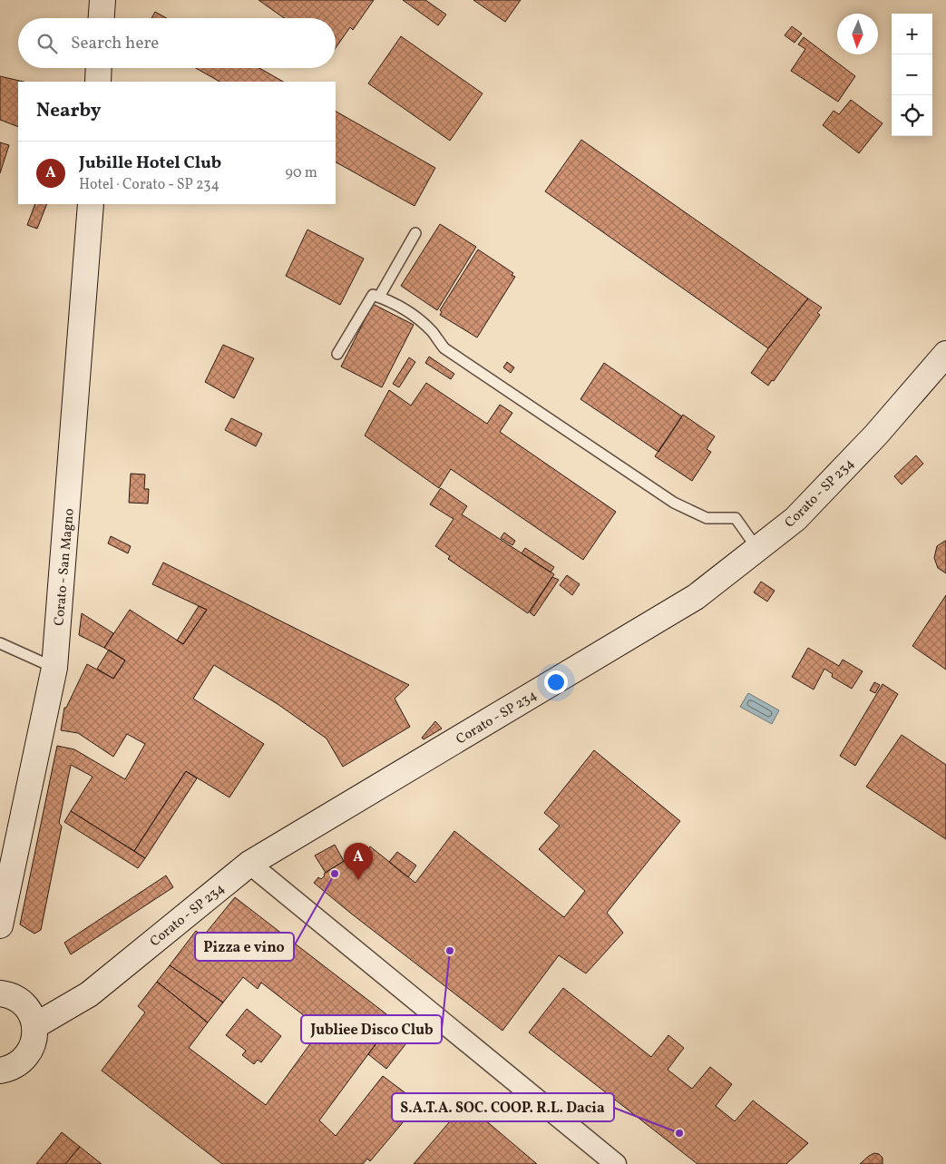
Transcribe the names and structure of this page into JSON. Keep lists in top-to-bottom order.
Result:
{
  "streets": {
    "main road": ["Corato - SP 234", "Corato - San Magno"]
  },
  "places": ["Pizza e vino", "Jubliee Disco Club", "S.A.T.A. SOC. COOP. R.L. Dacia"],
  "north": "bottom",
  "page": {
    "map_buttons": ["+", "−"],
    "search": "Search here",
    "heading": "Nearby",
    "list": [
      {
        "mark": "A",
        "name": "Jubille Hotel Club",
        "note": "Hotel · Corato - SP 234",
        "value": "90 m"
      }
    ],
    "pins": "A"
  }
}
